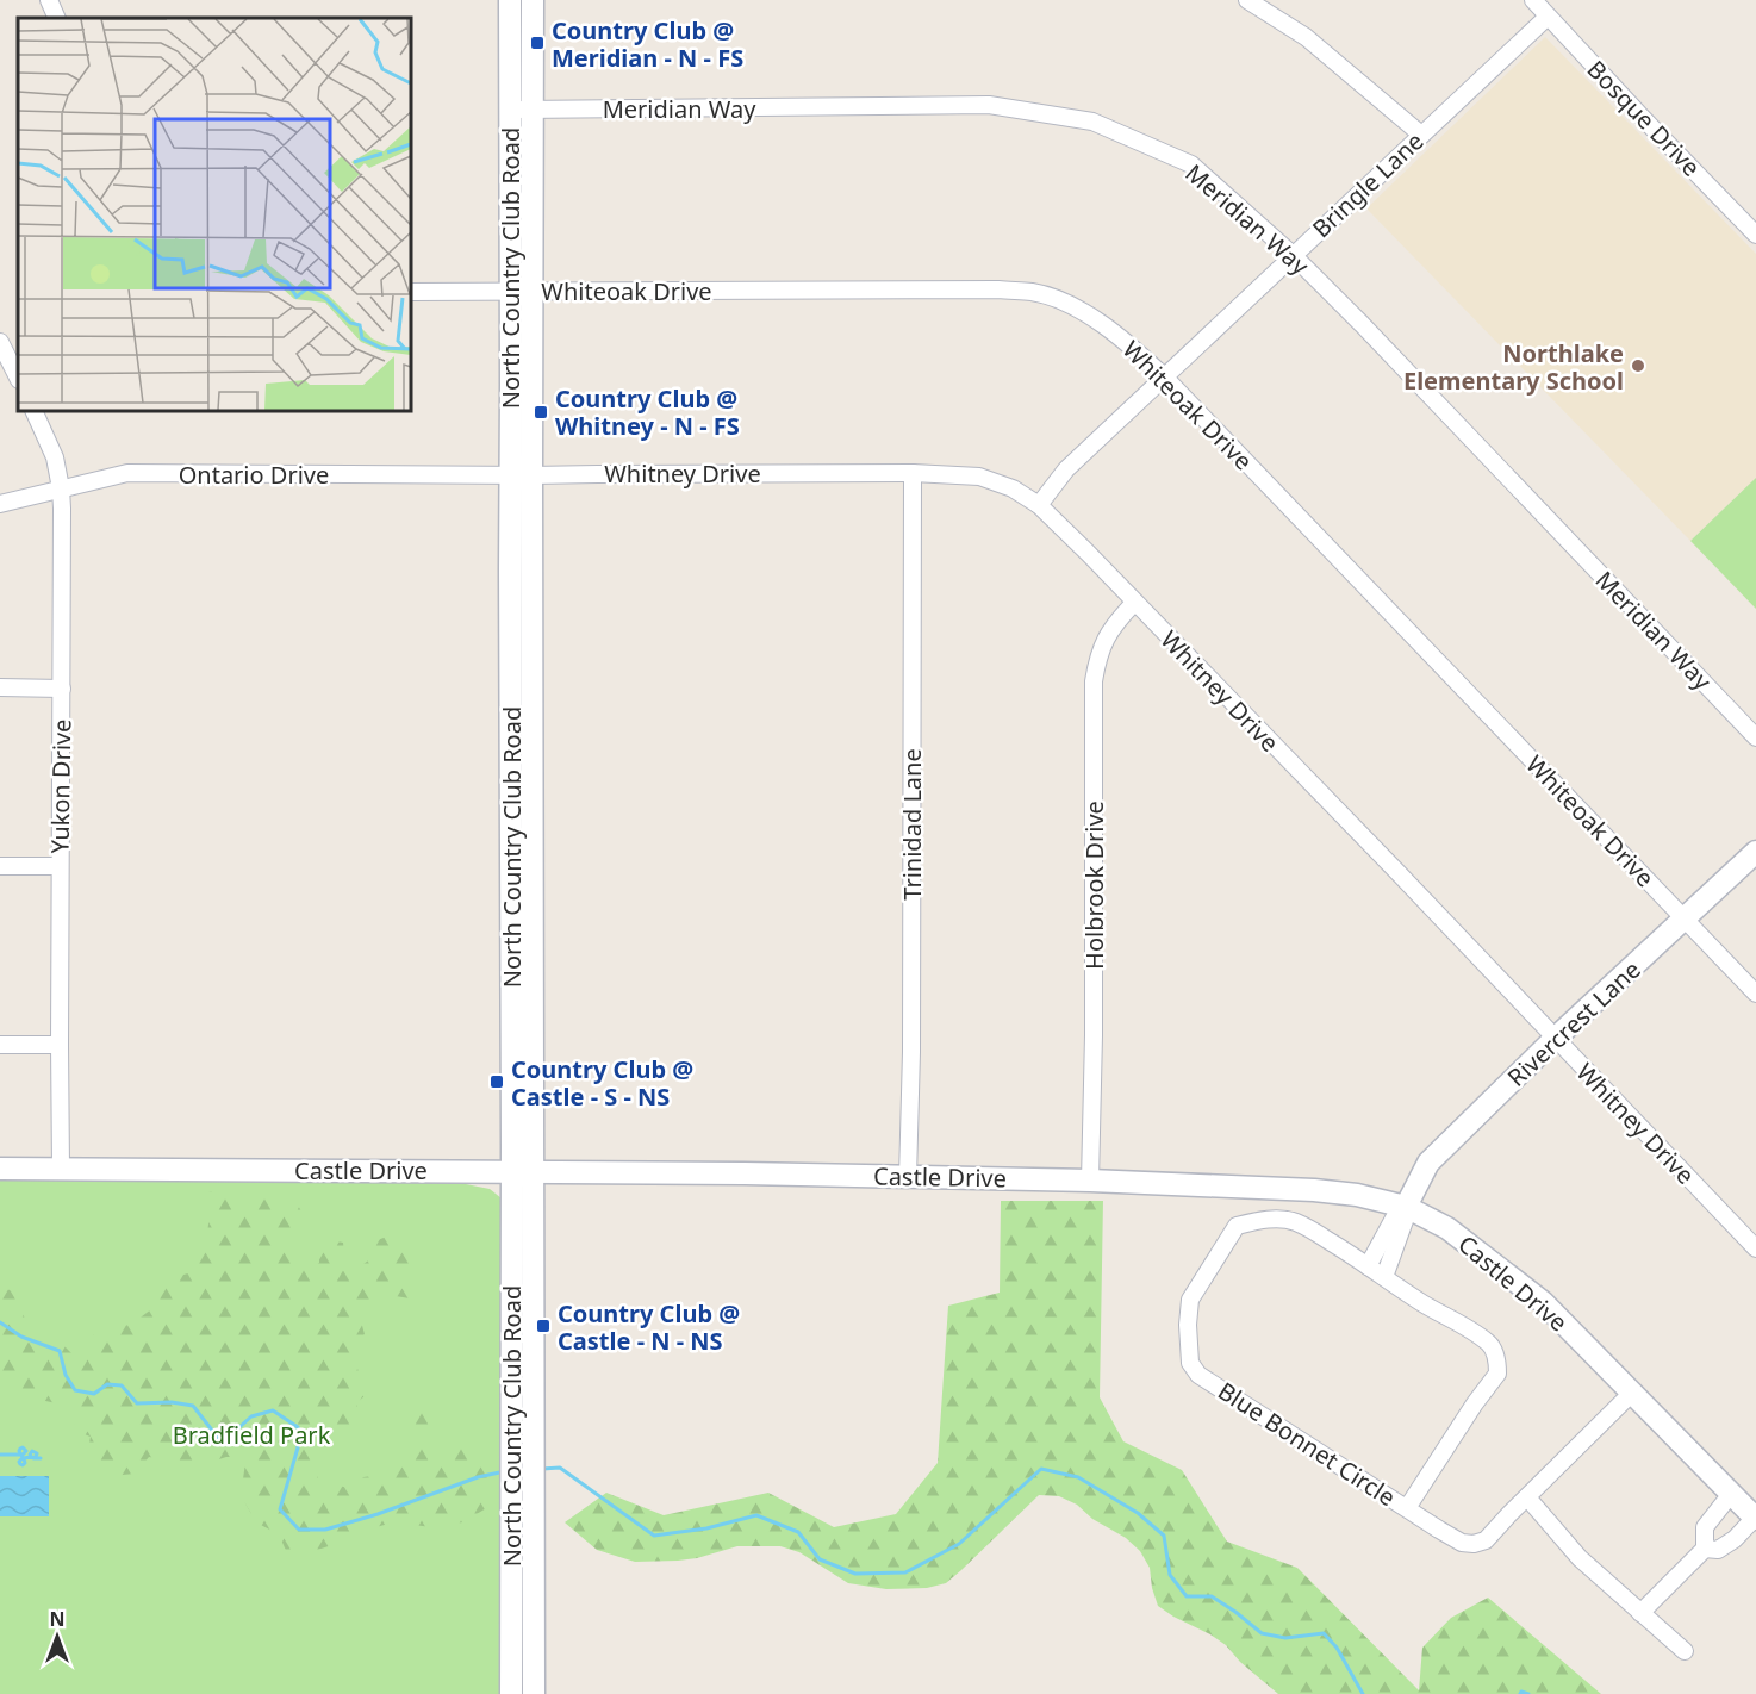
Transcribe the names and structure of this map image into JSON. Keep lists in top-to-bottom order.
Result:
{
  "streets": {
    "main road": ["North Country Club Road", "Rivercrest Lane", "Castle Drive"],
    "street": [
      "Meridian Way",
      "Bosque Drive",
      "Bringle Lane",
      "Whiteoak Drive",
      "Whitney Drive",
      "Ontario Drive",
      "Yukon Drive",
      "Trinidad Lane",
      "Holbrook Drive",
      "Blue Bonnet Circle"
    ]
  },
  "crossings": [
    ["Meridian Way", "Bringle Lane"],
    ["Meridian Way", "North Country Club Road"],
    ["Bosque Drive", "Bringle Lane"],
    ["Bringle Lane", "Whiteoak Drive"],
    ["Bringle Lane", "Whitney Drive"],
    ["North Country Club Road", "Whiteoak Drive"],
    ["North Country Club Road", "Whitney Drive"],
    ["North Country Club Road", "Ontario Drive"],
    ["North Country Club Road", "Castle Drive"],
    ["Whiteoak Drive", "Rivercrest Lane"],
    ["Whitney Drive", "Ontario Drive"],
    ["Whitney Drive", "Trinidad Lane"],
    ["Whitney Drive", "Holbrook Drive"],
    ["Whitney Drive", "Rivercrest Lane"],
    ["Ontario Drive", "Yukon Drive"],
    ["Yukon Drive", "Castle Drive"],
    ["Trinidad Lane", "Castle Drive"],
    ["Holbrook Drive", "Castle Drive"],
    ["Rivercrest Lane", "Castle Drive"]
  ],
  "parks": ["Bradfield Park"],
  "places": {
    "transit": [
      "Country Club @ Meridian - N - FS",
      "Country Club @ Whitney - N - FS",
      "Country Club @ Castle - S - NS",
      "Country Club @ Castle - N - NS"
    ],
    "other": ["Northlake Elementary School"]
  },
  "north": "top"
}
